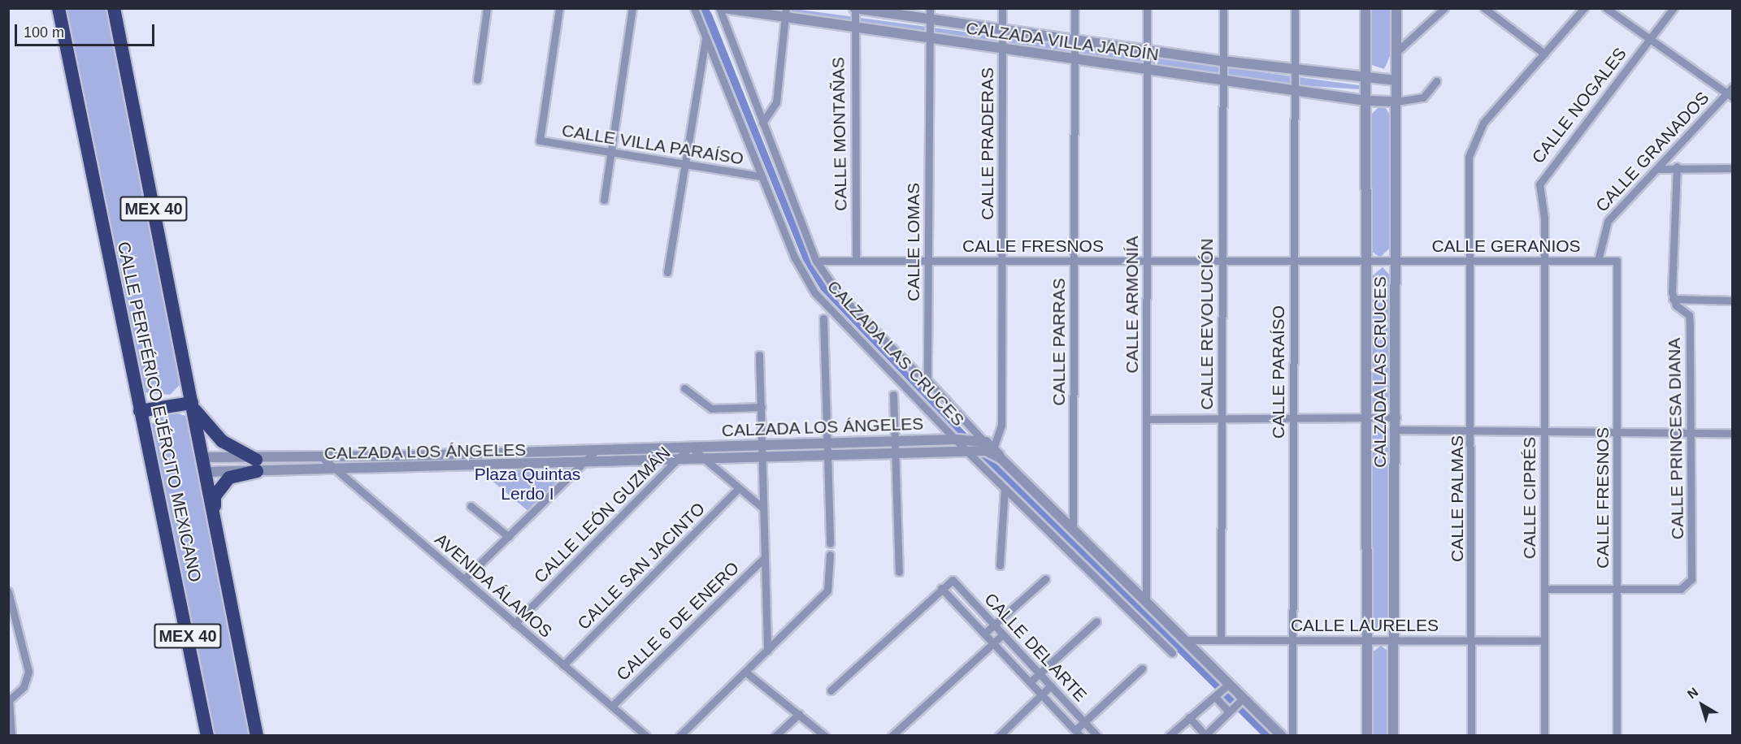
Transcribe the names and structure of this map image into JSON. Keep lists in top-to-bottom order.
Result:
{
  "streets": {
    "highway": ["MEX 40", "CALLE PERIFÉRICO EJÉRCITO MEXICANO"],
    "street": [
      "CALZADA VILLA JARDÍN",
      "CALLE NOGALES",
      "CALLE MONTAÑAS",
      "CALLE PRADERAS",
      "CALLE VILLA PARAÍSO",
      "CALLE GRANADOS",
      "CALLE LOMAS",
      "CALLE FRESNOS",
      "CALLE GERANIOS",
      "CALLE ARMONÍA",
      "CALLE REVOLUCIÓN",
      "CALLE PARRAS",
      "CALZADA LAS CRUCES",
      "CALLE PARAÍSO",
      "CALZADA LOS ÁNGELES",
      "CALLE PRINCESA DIANA",
      "CALLE CIPRÉS",
      "CALLE PALMAS",
      "CALLE LEÓN GUZMÁN",
      "CALLE SAN JACINTO",
      "AVENIDA ÁLAMOS",
      "CALLE 6 DE ENERO",
      "CALLE LAURELES",
      "CALLE DEL ARTE"
    ]
  },
  "crossings": [
    ["CALZADA VILLA JARDÍN", "CALLE MONTAÑAS"],
    ["CALZADA VILLA JARDÍN", "CALLE PRADERAS"],
    ["CALZADA VILLA JARDÍN", "CALLE LOMAS"],
    ["CALZADA VILLA JARDÍN", "CALLE ARMONÍA"],
    ["CALZADA VILLA JARDÍN", "CALLE REVOLUCIÓN"],
    ["CALZADA VILLA JARDÍN", "CALLE PARRAS"],
    ["CALZADA VILLA JARDÍN", "CALZADA LAS CRUCES"],
    ["CALZADA VILLA JARDÍN", "CALLE PARAÍSO"],
    ["CALLE NOGALES", "CALLE GERANIOS"],
    ["CALLE NOGALES", "CALLE CIPRÉS"],
    ["CALLE MONTAÑAS", "CALLE FRESNOS"],
    ["CALLE PRADERAS", "CALLE FRESNOS"],
    ["CALLE PRADERAS", "CALZADA LOS ÁNGELES"],
    ["CALLE VILLA PARAÍSO", "CALZADA LAS CRUCES"],
    ["CALLE GRANADOS", "CALLE GERANIOS"],
    ["CALLE LOMAS", "CALLE FRESNOS"],
    ["CALLE LOMAS", "CALZADA LAS CRUCES"],
    ["CALLE FRESNOS", "CALLE GERANIOS"],
    ["CALLE FRESNOS", "CALLE ARMONÍA"],
    ["CALLE FRESNOS", "CALLE REVOLUCIÓN"],
    ["CALLE FRESNOS", "CALLE PARRAS"],
    ["CALLE FRESNOS", "CALZADA LAS CRUCES"],
    ["CALLE FRESNOS", "CALLE PARAÍSO"],
    ["CALLE FRESNOS", "CALLE PRINCESA DIANA"],
    ["CALLE GERANIOS", "CALZADA LAS CRUCES"],
    ["CALLE GERANIOS", "CALLE CIPRÉS"],
    ["CALLE GERANIOS", "CALLE PALMAS"],
    ["CALLE REVOLUCIÓN", "CALLE LAURELES"],
    ["CALZADA LAS CRUCES", "CALZADA LOS ÁNGELES"],
    ["CALZADA LAS CRUCES", "CALLE LAURELES"],
    ["CALLE PARAÍSO", "CALLE LAURELES"],
    ["CALLE PERIFÉRICO EJÉRCITO MEXICANO", "CALZADA LOS ÁNGELES"],
    ["CALZADA LOS ÁNGELES", "CALLE LEÓN GUZMÁN"],
    ["CALZADA LOS ÁNGELES", "CALLE SAN JACINTO"],
    ["CALZADA LOS ÁNGELES", "AVENIDA ÁLAMOS"],
    ["CALZADA LOS ÁNGELES", "CALLE 6 DE ENERO"],
    ["CALLE CIPRÉS", "CALLE LAURELES"],
    ["CALLE PALMAS", "CALLE LAURELES"],
    ["CALLE LEÓN GUZMÁN", "AVENIDA ÁLAMOS"],
    ["CALLE SAN JACINTO", "AVENIDA ÁLAMOS"],
    ["AVENIDA ÁLAMOS", "CALLE 6 DE ENERO"]
  ],
  "parks": ["Plaza Quintas Lerdo I"],
  "scale_bar": "100 m",
  "north": "top left"
}
